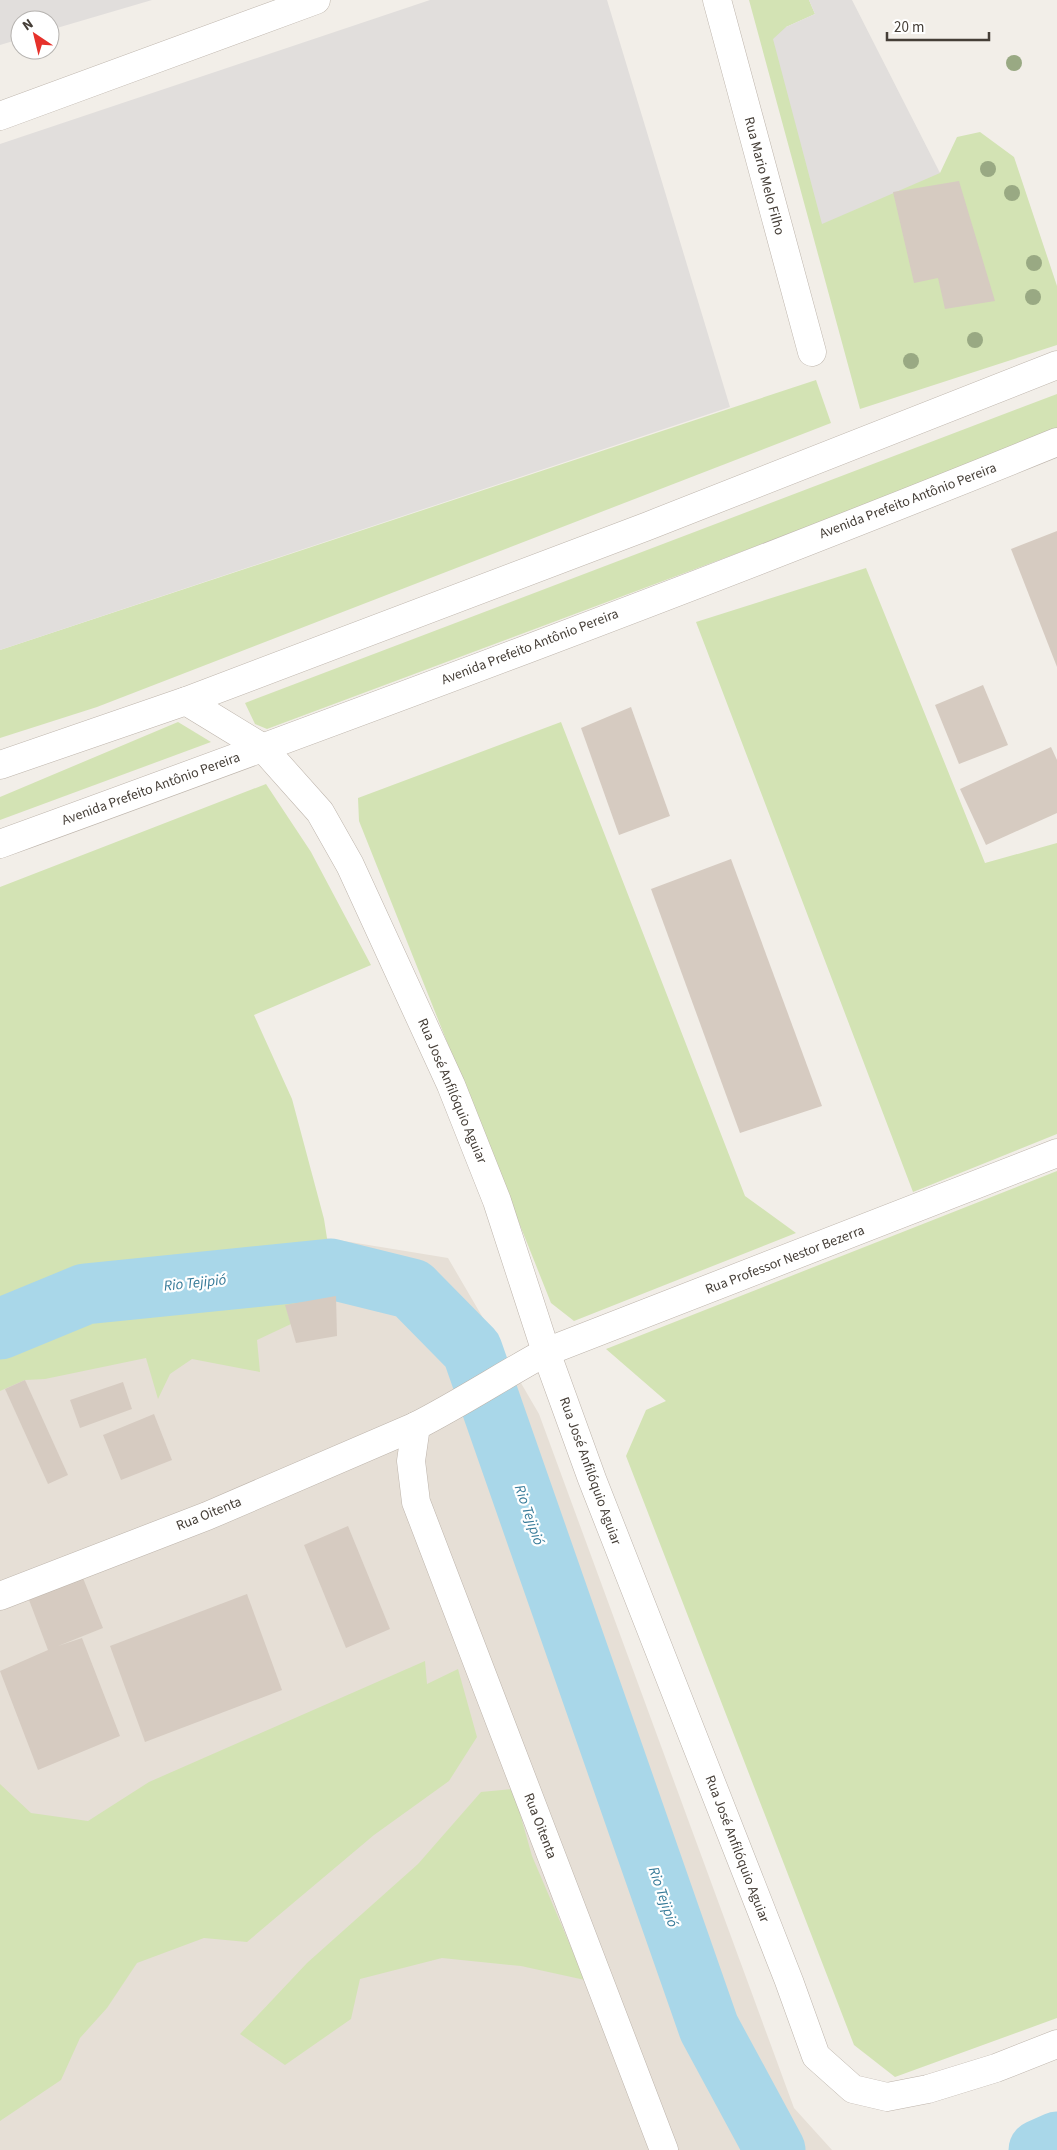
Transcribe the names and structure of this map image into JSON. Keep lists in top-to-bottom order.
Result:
{
  "streets": {
    "street": [
      "Rua Mario Melo Filho",
      "Avenida Prefeito Antônio Pereira",
      "Rua José Anfilóquio Aguiar",
      "Rua Professor Nestor Bezerra",
      "Rua Oitenta"
    ]
  },
  "crossings": [
    ["Avenida Prefeito Antônio Pereira", "Rua José Anfilóquio Aguiar"],
    ["Rua José Anfilóquio Aguiar", "Rua Professor Nestor Bezerra"],
    ["Rua Professor Nestor Bezerra", "Rua Oitenta"]
  ],
  "water": ["Rio Tejipió"],
  "scale_bar": "20 m",
  "north": "top left"
}
